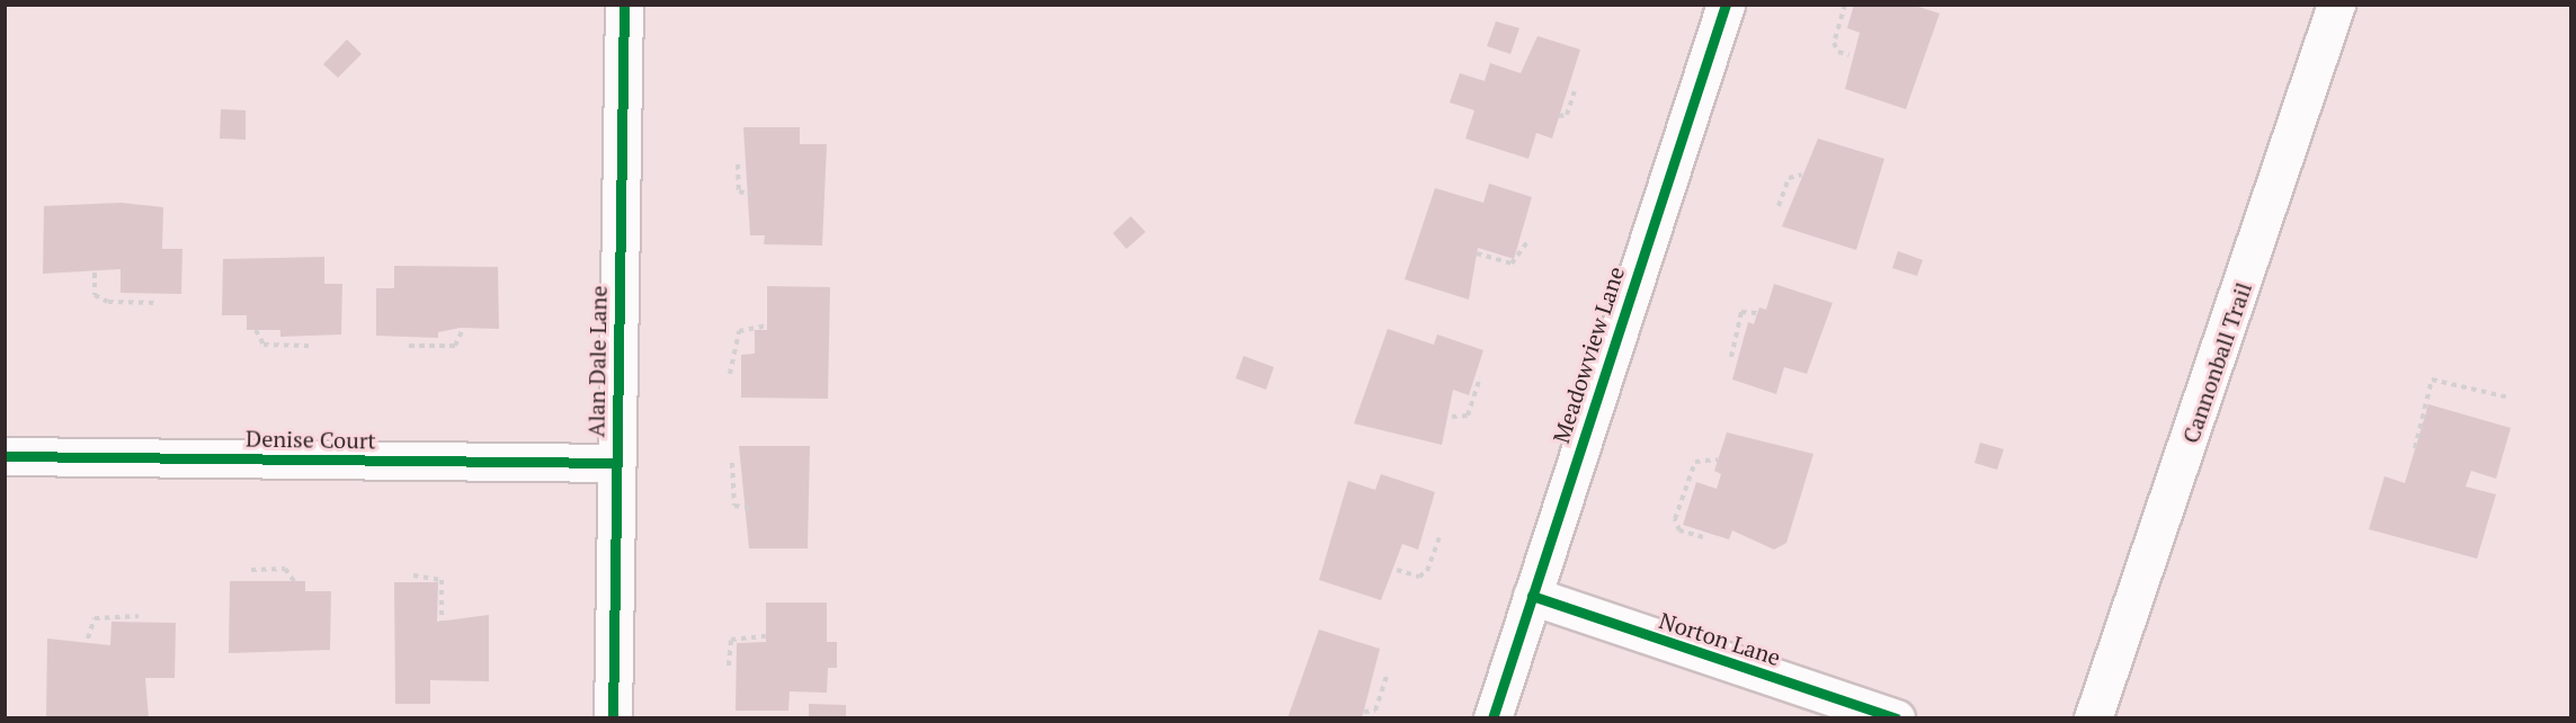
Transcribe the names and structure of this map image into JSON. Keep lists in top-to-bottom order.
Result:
{
  "streets": {
    "street": [
      "Meadowview Lane",
      "Alan Dale Lane",
      "Cannonball Trail",
      "Denise Court",
      "Norton Lane"
    ]
  },
  "crossings": [
    ["Meadowview Lane", "Norton Lane"],
    ["Alan Dale Lane", "Denise Court"]
  ]
}
